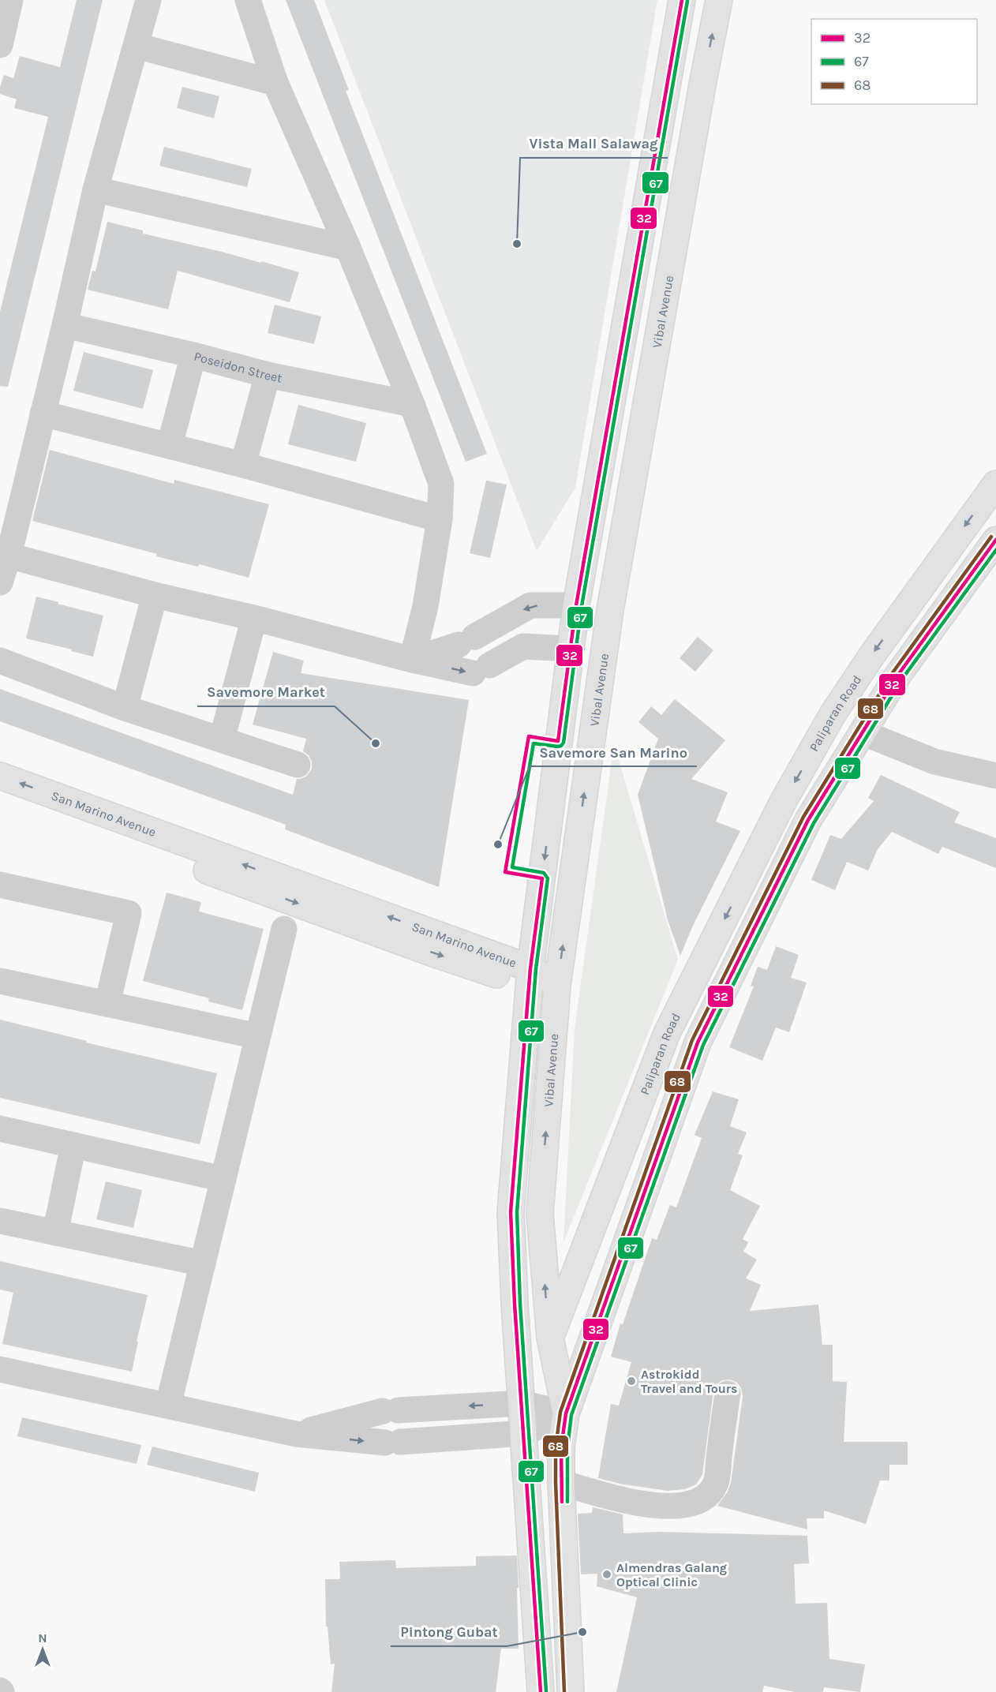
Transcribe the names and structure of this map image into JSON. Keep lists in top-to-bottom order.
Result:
{
  "streets": {
    "main road": ["Vibal Avenue", "Paliparan Road", "San Marino Avenue"],
    "street": ["Poseidon Street"]
  },
  "crossings": [
    ["Vibal Avenue", "Paliparan Road"],
    ["Vibal Avenue", "San Marino Avenue"]
  ],
  "places": [
    "Vista Mall Salawag",
    "Savemore Market",
    "Savemore San Marino",
    "Astrokidd Travel and Tours",
    "Almendras Galang Optical Clinic",
    "Pintong Gubat"
  ],
  "lines": ["transit line 32", "transit line 67", "transit line 68"],
  "legend": ["32", "67", "68"],
  "north": "top"
}
